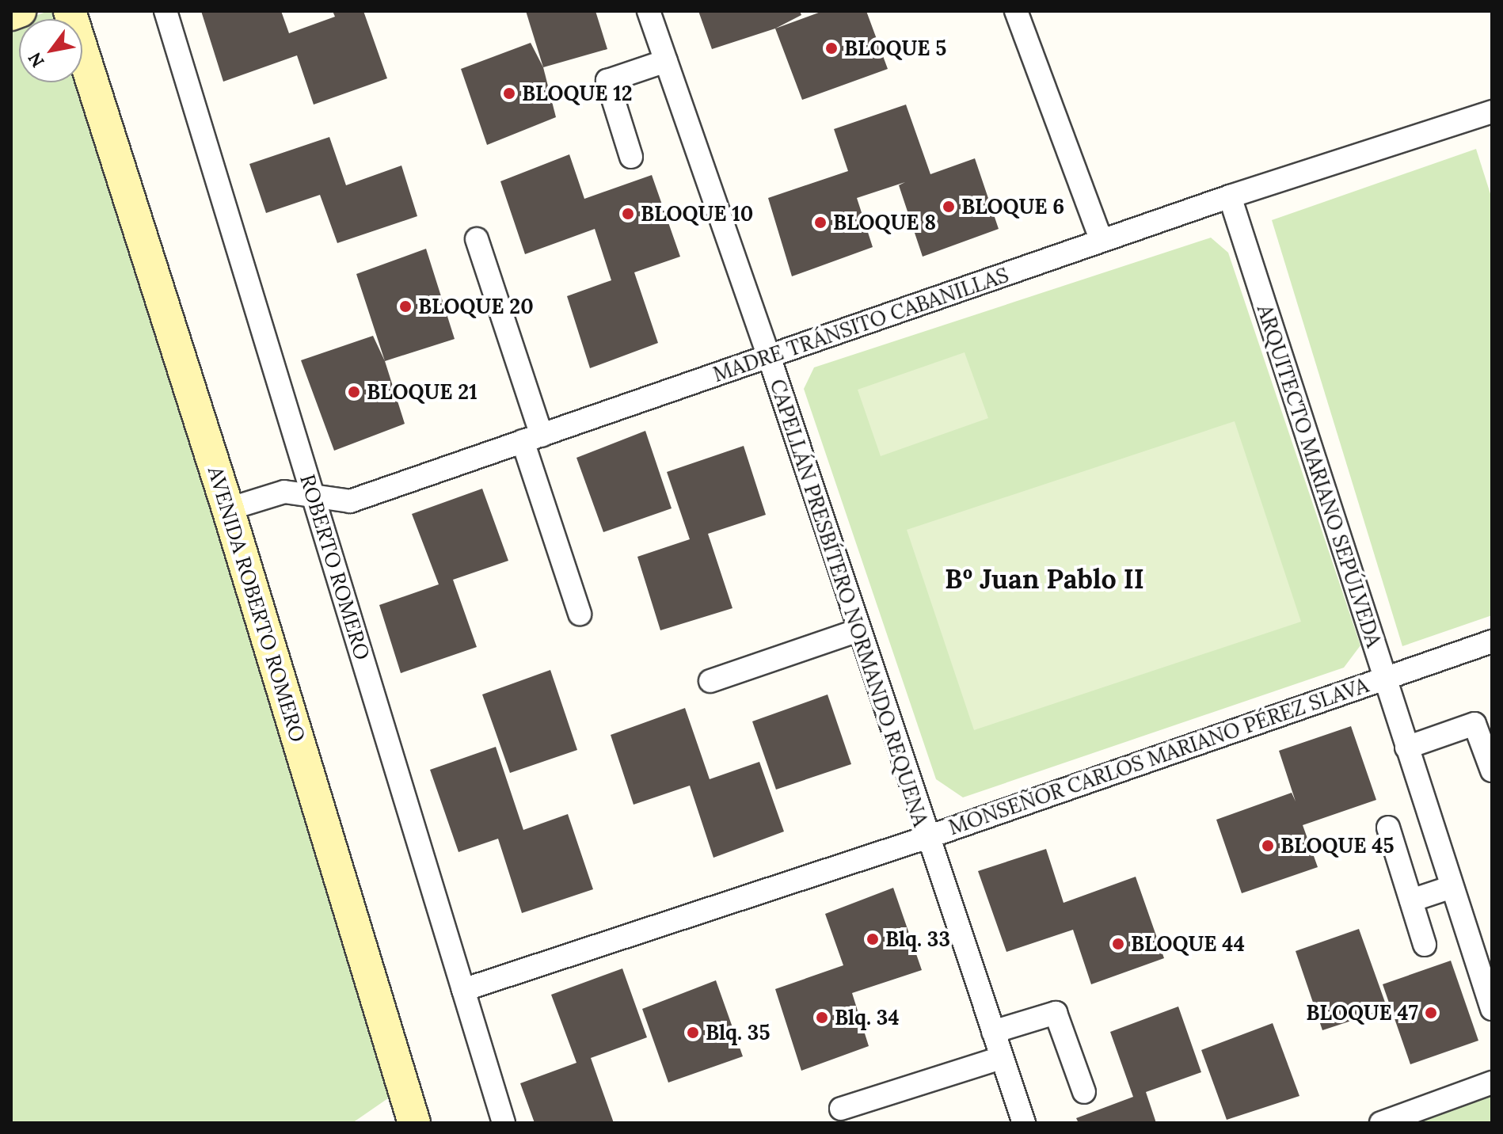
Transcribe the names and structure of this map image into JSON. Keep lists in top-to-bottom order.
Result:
{
  "streets": {
    "main road": ["AVENIDA ROBERTO ROMERO"],
    "street": [
      "MADRE TRÁNSITO CABANILLAS",
      "ARQUITECTO MARIANO SEPÚLVEDA",
      "ROBERTO ROMERO",
      "CAPELLÁN PRESBÍTERO NORMANDO REQUENA",
      "MONSEÑOR CARLOS MARIANO PÉREZ SLAVA"
    ]
  },
  "crossings": [
    ["MADRE TRÁNSITO CABANILLAS", "ARQUITECTO MARIANO SEPÚLVEDA"],
    ["MADRE TRÁNSITO CABANILLAS", "ROBERTO ROMERO"],
    ["MADRE TRÁNSITO CABANILLAS", "CAPELLÁN PRESBÍTERO NORMANDO REQUENA"],
    ["MADRE TRÁNSITO CABANILLAS", "AVENIDA ROBERTO ROMERO"],
    ["ARQUITECTO MARIANO SEPÚLVEDA", "MONSEÑOR CARLOS MARIANO PÉREZ SLAVA"],
    ["ROBERTO ROMERO", "MONSEÑOR CARLOS MARIANO PÉREZ SLAVA"],
    ["CAPELLÁN PRESBÍTERO NORMANDO REQUENA", "MONSEÑOR CARLOS MARIANO PÉREZ SLAVA"]
  ],
  "districts": ["Bº Juan Pablo II"],
  "places": [
    "BLOQUE 5",
    "BLOQUE 12",
    "BLOQUE 6",
    "BLOQUE 10",
    "BLOQUE 8",
    "BLOQUE 20",
    "BLOQUE 21",
    "BLOQUE 45",
    "Blq. 33",
    "BLOQUE 44",
    "BLOQUE 47",
    "Blq. 34",
    "Blq. 35"
  ],
  "north": "bottom left"
}
